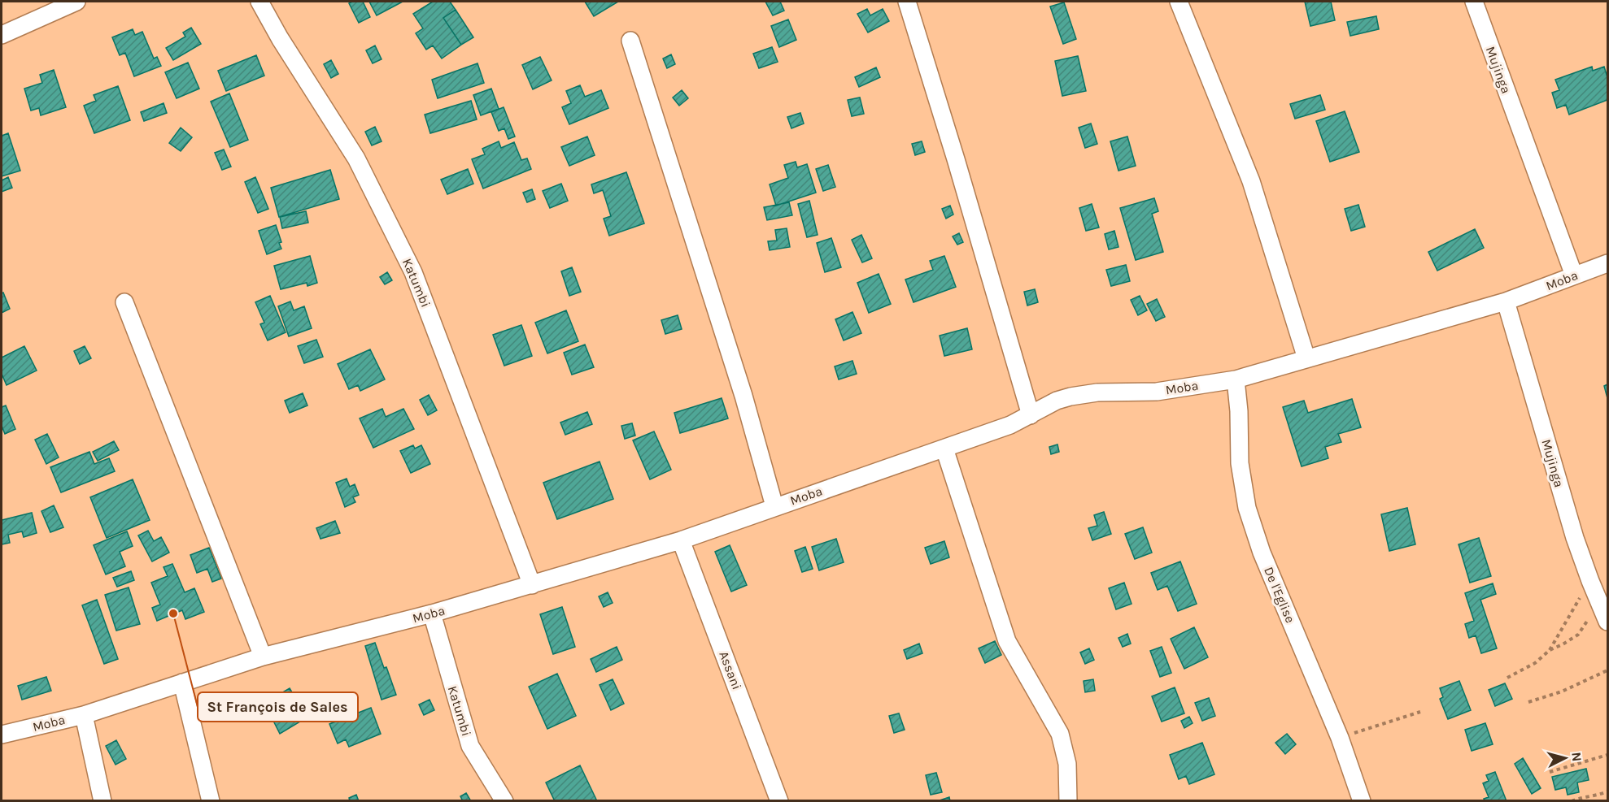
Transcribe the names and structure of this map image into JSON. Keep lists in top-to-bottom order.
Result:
{
  "streets": {
    "street": [
      "Mujinga",
      "Moba",
      "Katumbi",
      "De l'Eglise",
      "Assani"
    ]
  },
  "crossings": [
    ["Mujinga", "Moba"],
    ["Moba", "Katumbi"],
    ["Moba", "De l'Eglise"],
    ["Moba", "Assani"]
  ],
  "places": ["St François de Sales"],
  "north": "right"
}
